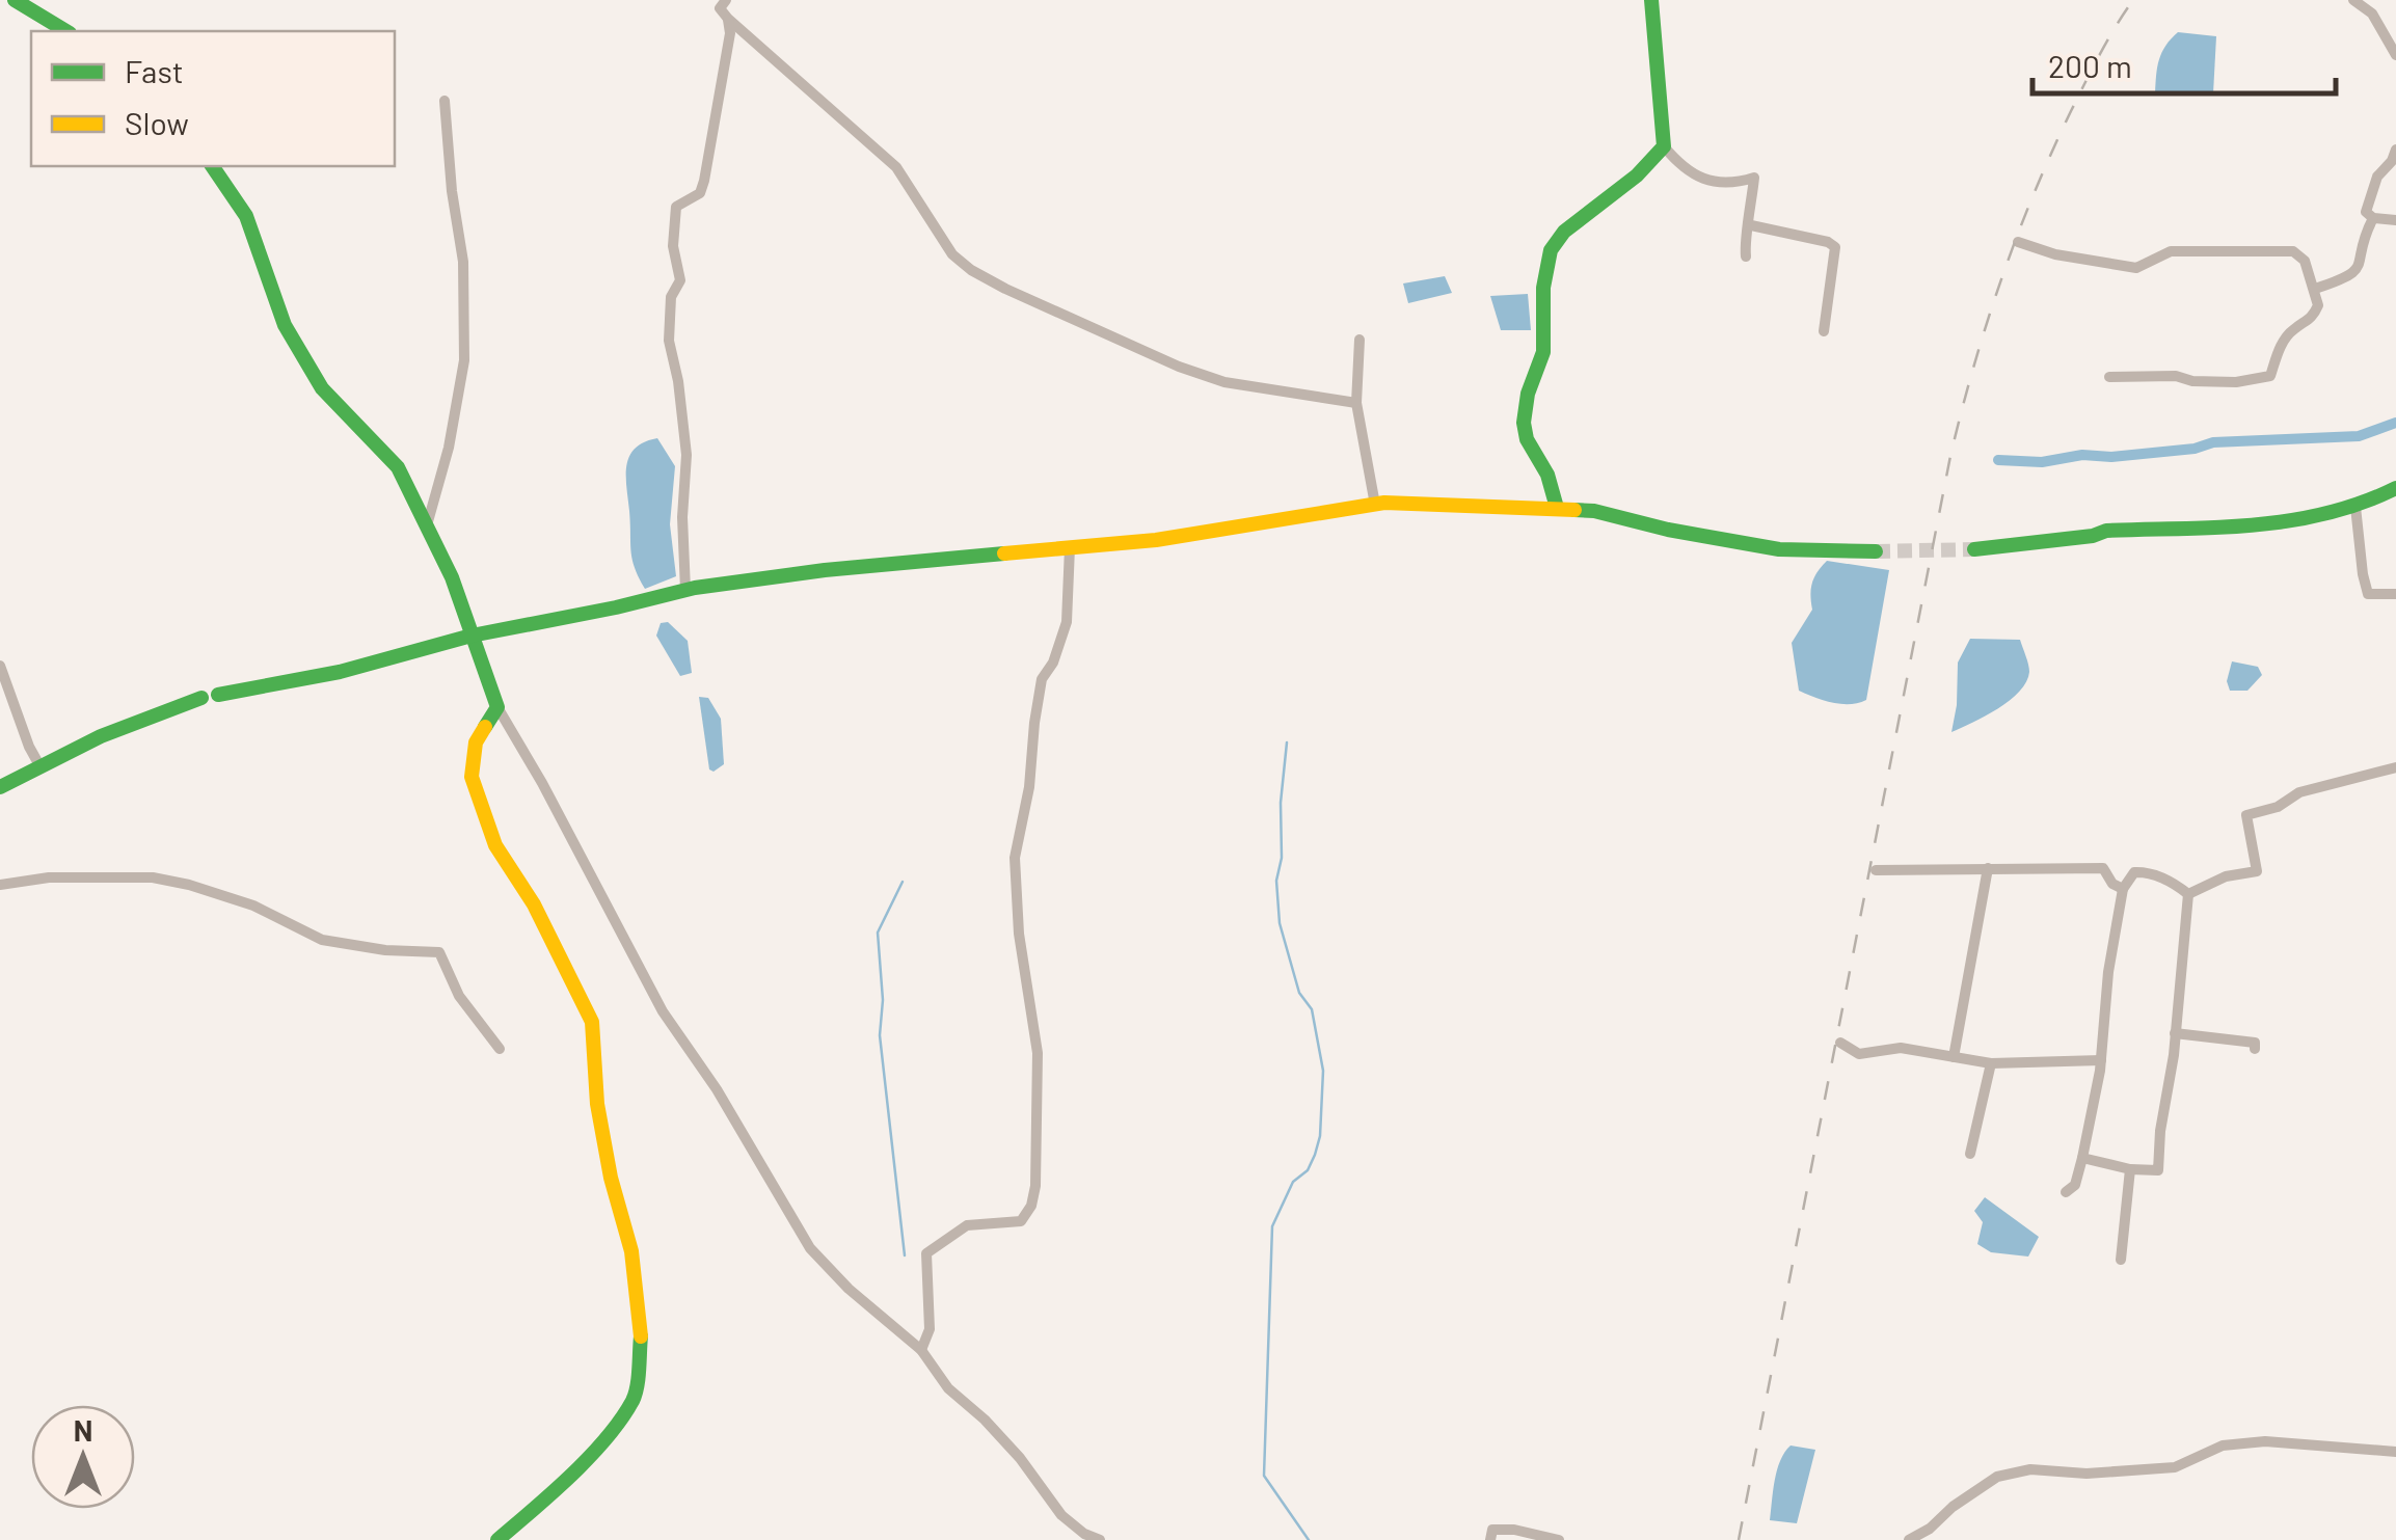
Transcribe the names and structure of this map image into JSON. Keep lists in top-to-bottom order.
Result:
{
  "legend": ["Fast", "Slow"],
  "scale_bar": "200 m",
  "north": "top"
}
